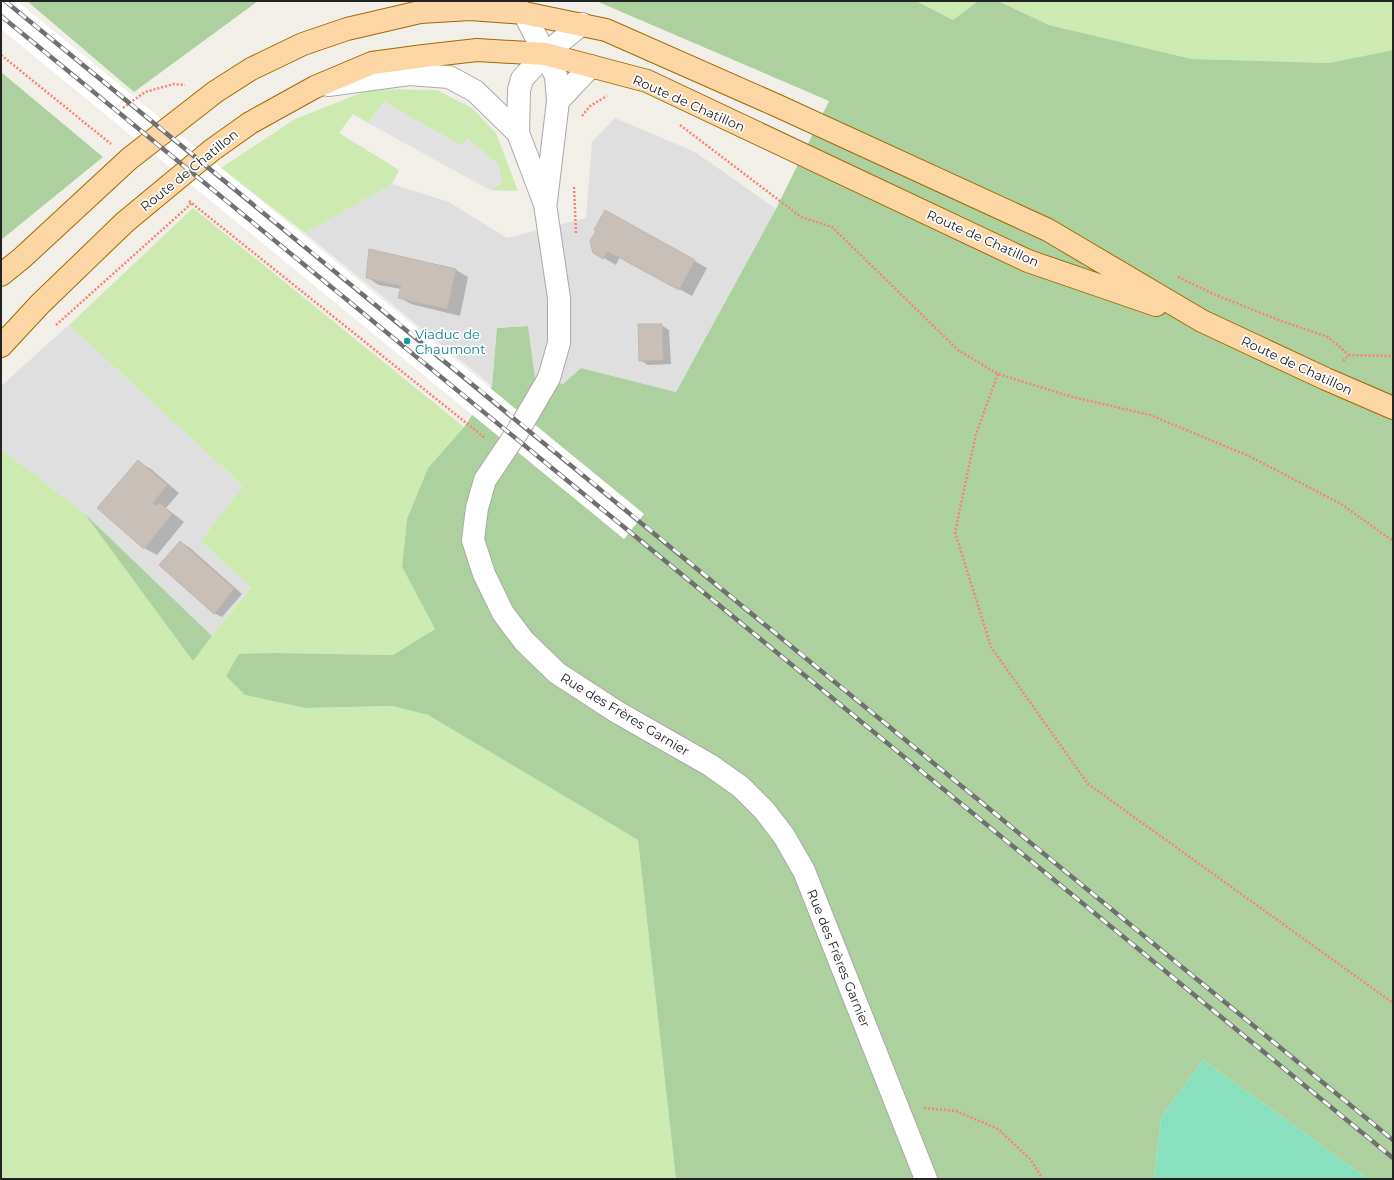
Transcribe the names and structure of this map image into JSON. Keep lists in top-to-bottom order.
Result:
{
  "streets": {
    "main road": ["Route de Chatillon"],
    "street": ["Rue des Frères Garnier"]
  },
  "crossings": [
    ["Route de Chatillon", "Rue des Frères Garnier"]
  ],
  "places": ["Viaduc de Chaumont"]
}
